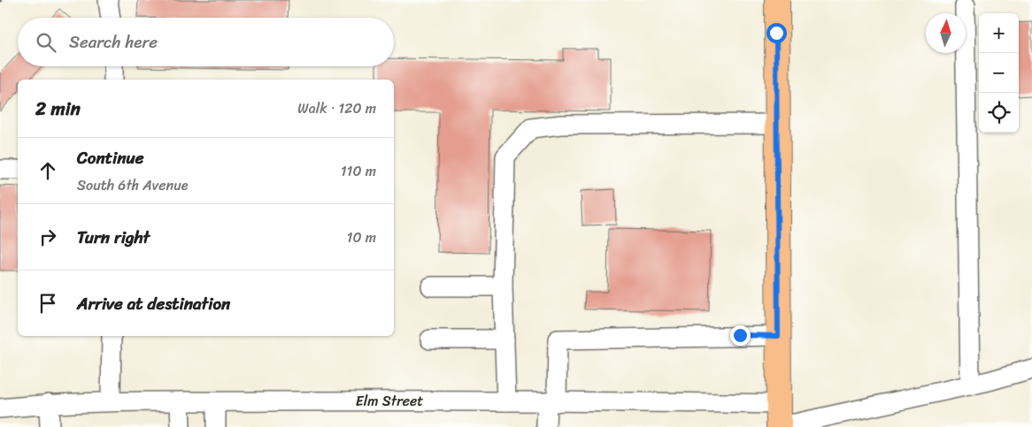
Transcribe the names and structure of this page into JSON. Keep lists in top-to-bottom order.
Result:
{
  "streets": {
    "street": ["Elm Street"]
  },
  "north": "top",
  "page": {
    "map_buttons": ["+", "−"],
    "search": "Search here",
    "heading": ["2 min", "Walk · 120 m"],
    "list": [
      ["Continue", "South 6th Avenue", "110 m"],
      ["Turn right", "10 m"],
      "Arrive at destination"
    ]
  }
}
